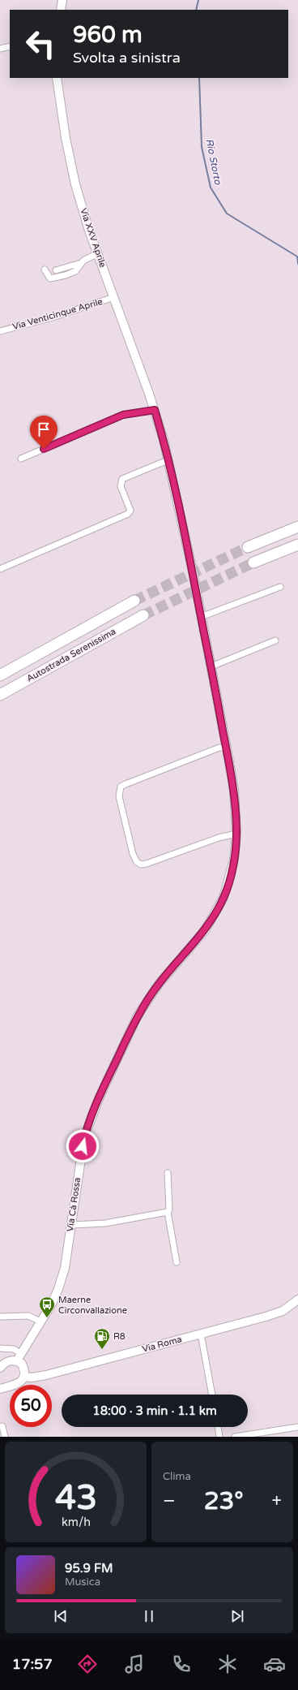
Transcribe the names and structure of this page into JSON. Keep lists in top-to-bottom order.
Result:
{
  "streets": {
    "highway": ["Autostrada Serenissima"],
    "main road": ["Via XXV Aprile", "Via Cà Rossa", "Via Roma"],
    "street": ["Via Venticinque Aprile"]
  },
  "crossings": [
    ["Via XXV Aprile", "Via Venticinque Aprile"],
    ["Via XXV Aprile", "Via Cà Rossa"]
  ],
  "water": ["Rio Storto"],
  "places": {
    "bus stop": ["Maerne Circonvallazione"],
    "fuel station": ["R8"]
  },
  "page": {
    "turn": ["960 m", "Svolta a sinistra"],
    "limit": "50",
    "trip": "18:00 · 3 min · 1.1 km",
    "tile": "Clima",
    "heat": ["−", "23°", "+"],
    "song": ["95.9 FM", "Musica"],
    "tabs": "17:57",
    "gauge": ["43", "km/h"]
  }
}
